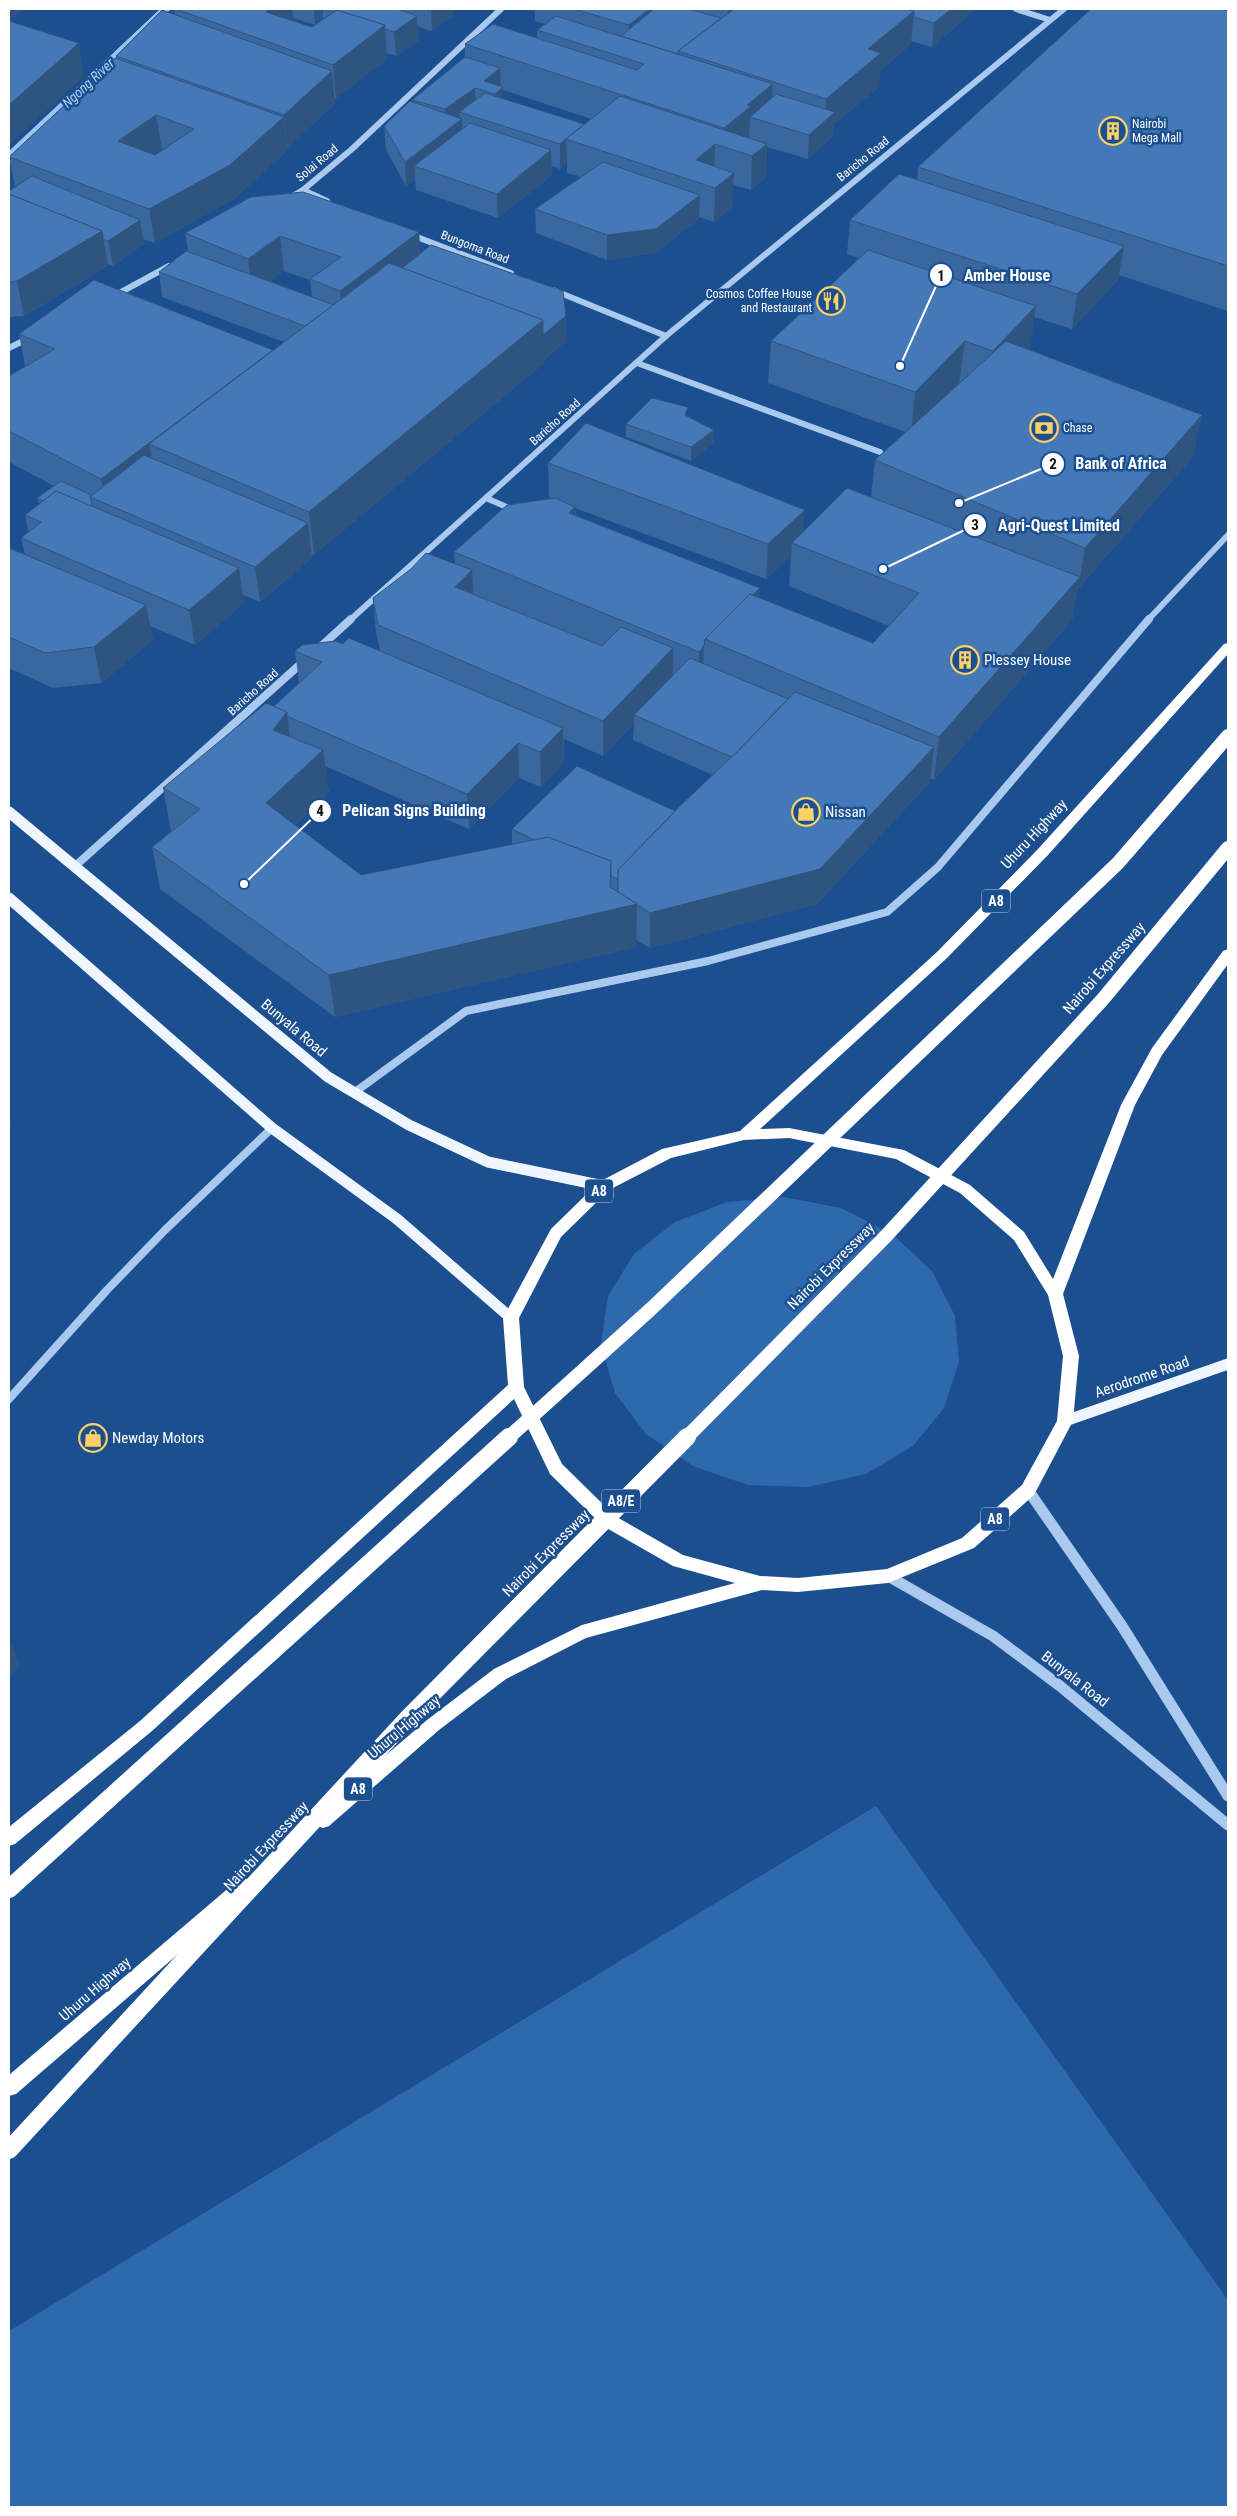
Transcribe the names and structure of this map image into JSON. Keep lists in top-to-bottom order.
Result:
{
  "streets": {
    "highway": [
      "Uhuru Highway",
      "A8",
      "Nairobi Expressway",
      "A8/E"
    ],
    "main road": ["Bunyala Road", "Aerodrome Road"],
    "street": ["Baricho Road", "Solai Road", "Bungoma Road"]
  },
  "crossings": [
    ["Baricho Road", "Bunyala Road"],
    ["Uhuru Highway", "A8"],
    ["A8", "Bunyala Road"],
    ["A8", "Aerodrome Road"]
  ],
  "water": ["Ngong River"],
  "places": {
    "building": ["Nairobi Mega Mall", "Plessey House"],
    "restaurant": ["Cosmos Coffee House and Restaurant"],
    "other": [
      "Amber House",
      "Bank of Africa",
      "Agri-Quest Limited",
      "Pelican Signs Building"
    ],
    "bank": ["Chase"],
    "shop": ["Nissan", "Newday Motors"]
  }
}
